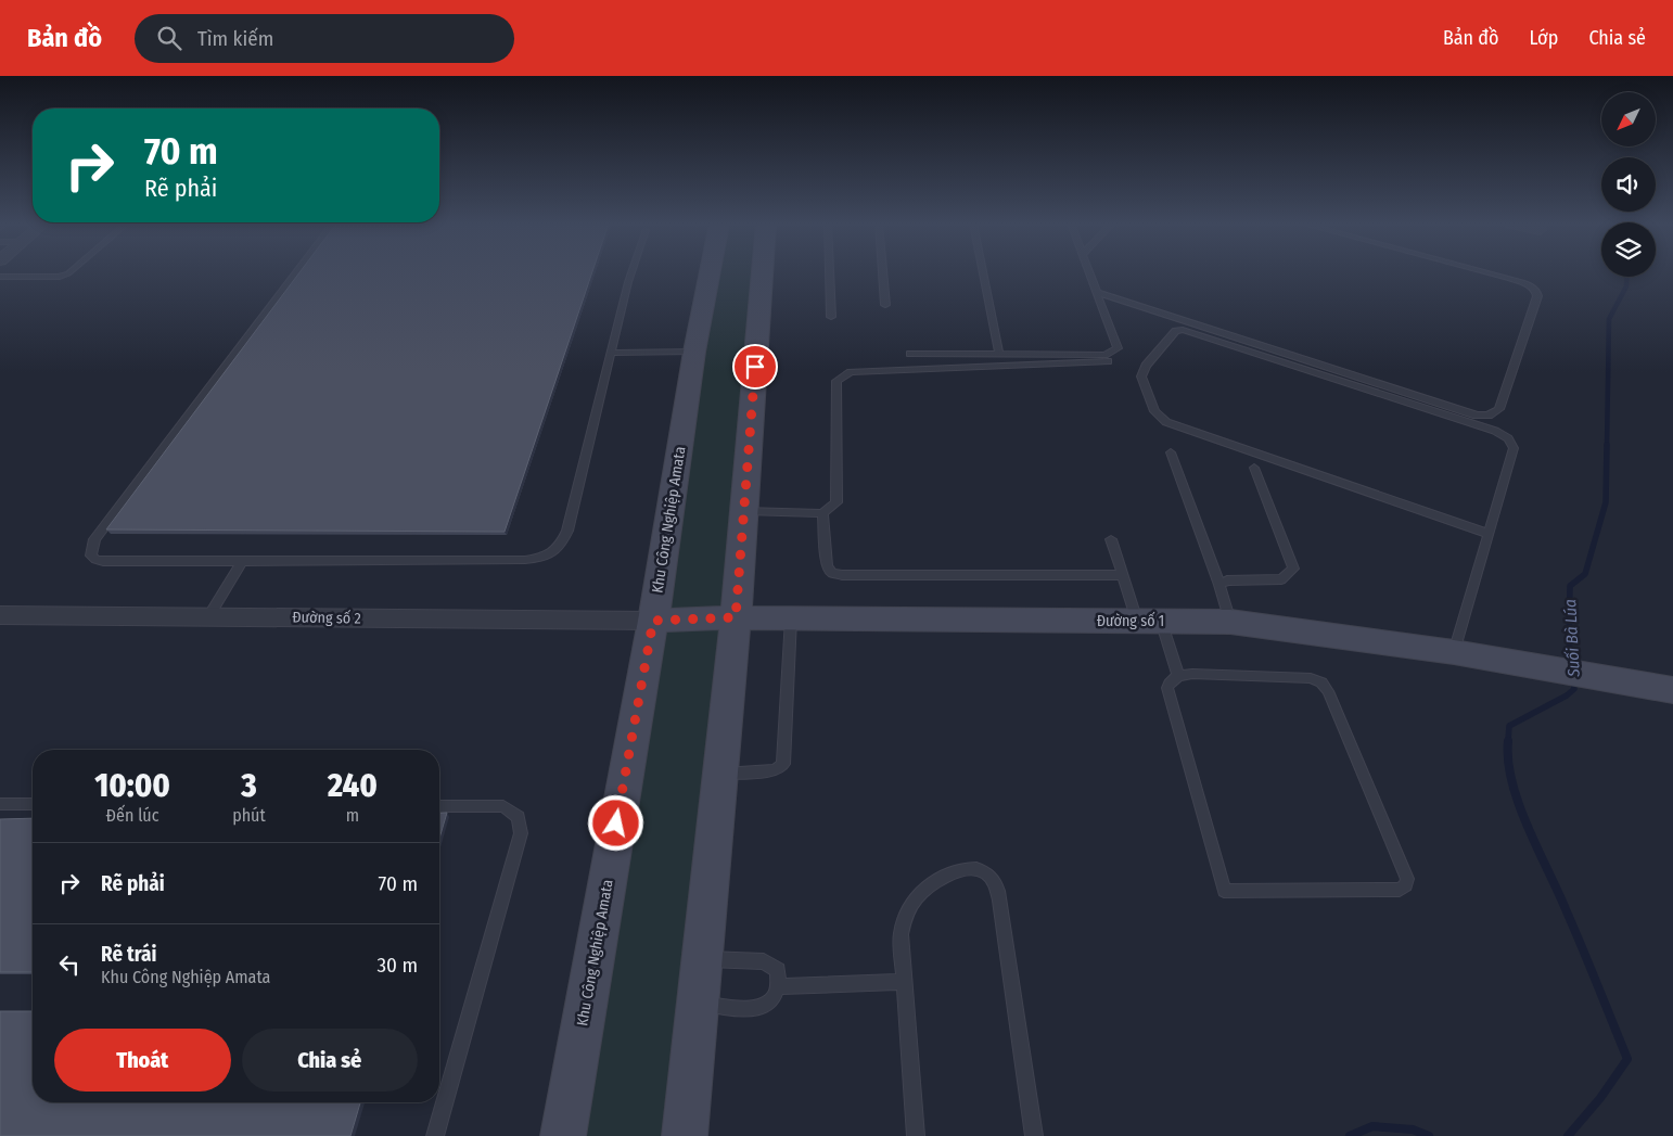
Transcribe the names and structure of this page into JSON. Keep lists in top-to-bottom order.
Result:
{
  "streets": {
    "street": ["Khu Công Nghiệp Amata", "Đường số 2", "Đường số 1"]
  },
  "crossings": [
    ["Khu Công Nghiệp Amata", "Đường số 2"],
    ["Khu Công Nghiệp Amata", "Đường số 1"],
    ["Đường số 2", "Đường số 1"]
  ],
  "water": ["Suối Bà Lúa"],
  "north": "bottom left",
  "page": {
    "header": "Bản đồ",
    "search": "Tìm kiếm",
    "nav": ["Bản đồ", "Lớp", "Chia sẻ"],
    "turn": ["70 m", "Rẽ phải"],
    "eta": [
      "10:00",
      "Đến lúc",
      "3",
      "phút",
      "240",
      "m"
    ],
    "list": [
      {
        "name": "Rẽ phải",
        "value": "70 m"
      },
      {
        "name": "Rẽ trái",
        "note": "Khu Công Nghiệp Amata",
        "value": "30 m"
      }
    ],
    "buttons": ["Thoát", "Chia sẻ"]
  }
}
